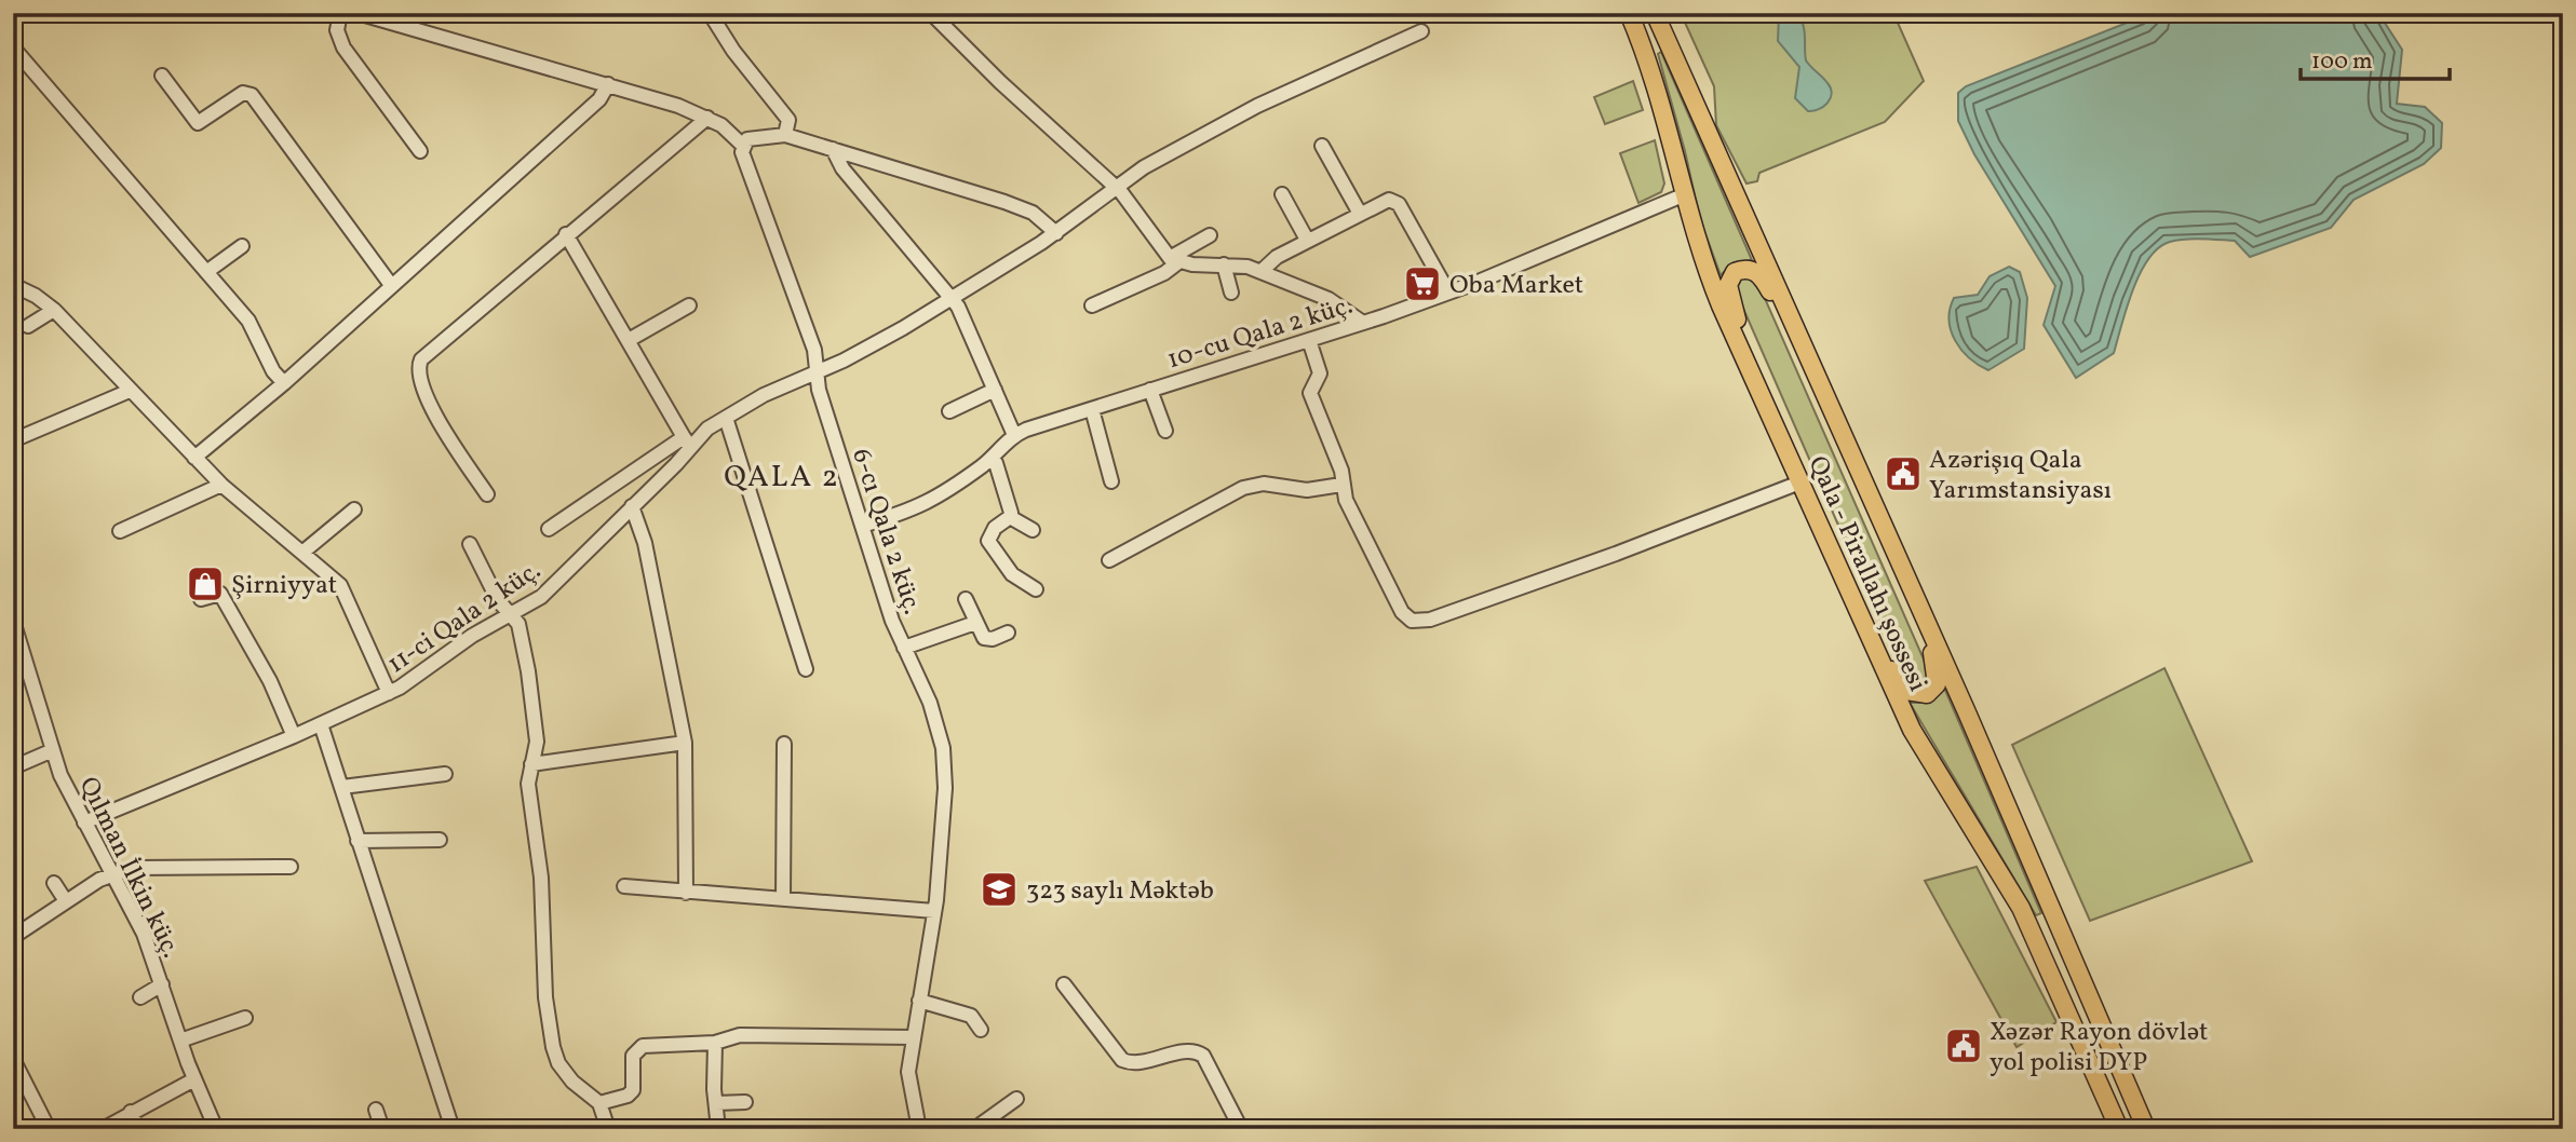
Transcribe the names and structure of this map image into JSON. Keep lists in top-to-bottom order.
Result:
{
  "streets": {
    "main road": ["Qala - Pirallahı şossesi"],
    "street": [
      "10-cu Qala 2 küç.",
      "6-cı Qala 2 küç.",
      "11-ci Qala 2 küç.",
      "Qılman İlkin küç."
    ]
  },
  "crossings": [
    ["10-cu Qala 2 küç.", "6-cı Qala 2 küç."],
    ["10-cu Qala 2 küç.", "Qala - Pirallahı şossesi"],
    ["6-cı Qala 2 küç.", "11-ci Qala 2 küç."],
    ["11-ci Qala 2 küç.", "Qılman İlkin küç."]
  ],
  "districts": ["QALA 2"],
  "places": {
    "supermarket": ["Oba Market"],
    "public building": ["Azərişıq Qala Yarımstansiyası", "Xəzər Rayon dövlət yol polisi DYP"],
    "shop": ["Şirniyyat"],
    "school or university": ["323 saylı Məktəb"]
  },
  "scale_bar": "100 m"
}
